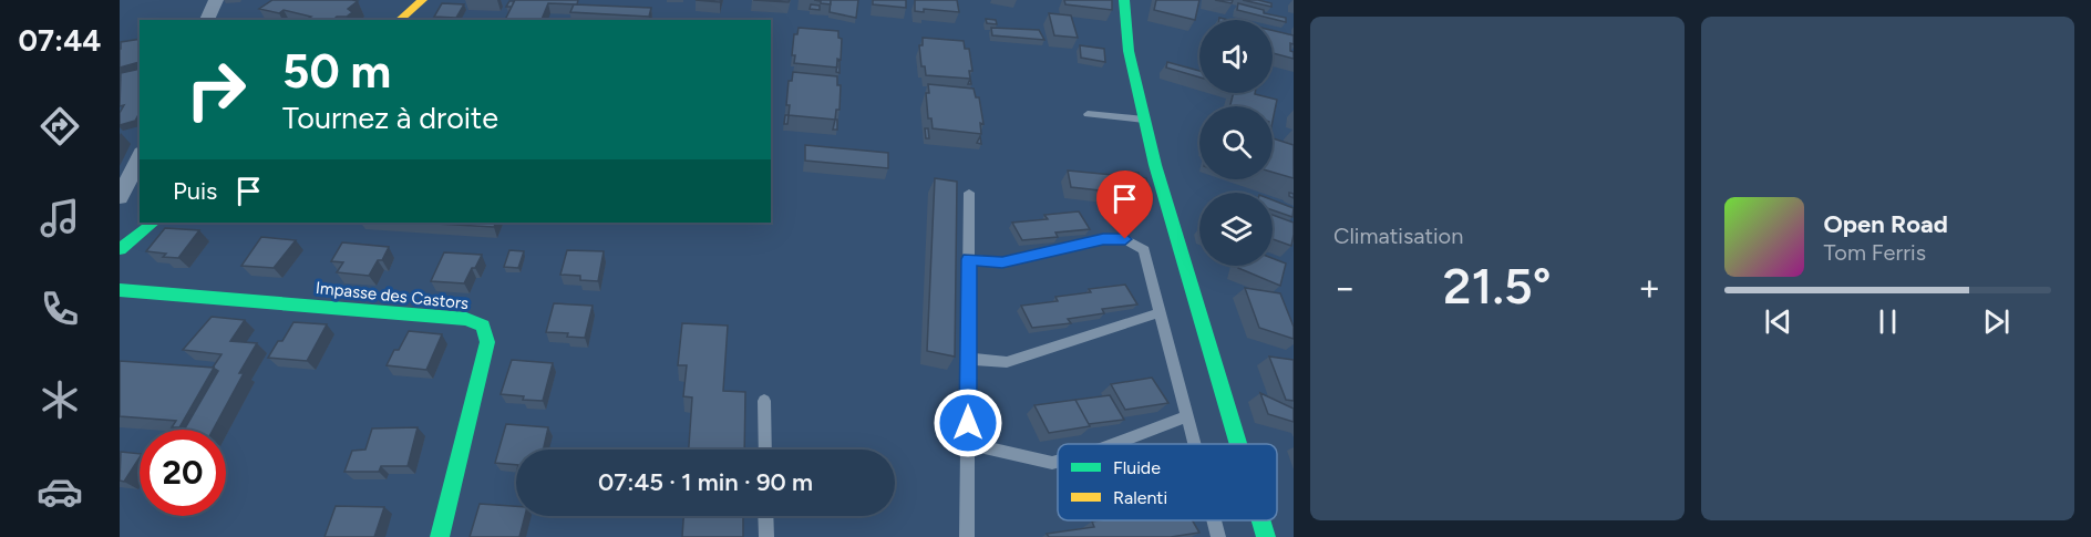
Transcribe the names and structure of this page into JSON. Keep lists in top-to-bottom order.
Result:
{
  "streets": {
    "street": ["Impasse des Castors"]
  },
  "legend": ["Fluide", "Ralenti"],
  "page": {
    "tabs": "07:44",
    "tile": "Climatisation",
    "turn": ["50 m", "Tournez à droite"],
    "then": "Puis",
    "song": ["Open Road", "Tom Ferris"],
    "heat": ["−", "21.5°", "+"],
    "limit": "20",
    "trip": "07:45 · 1 min · 90 m"
  }
}
